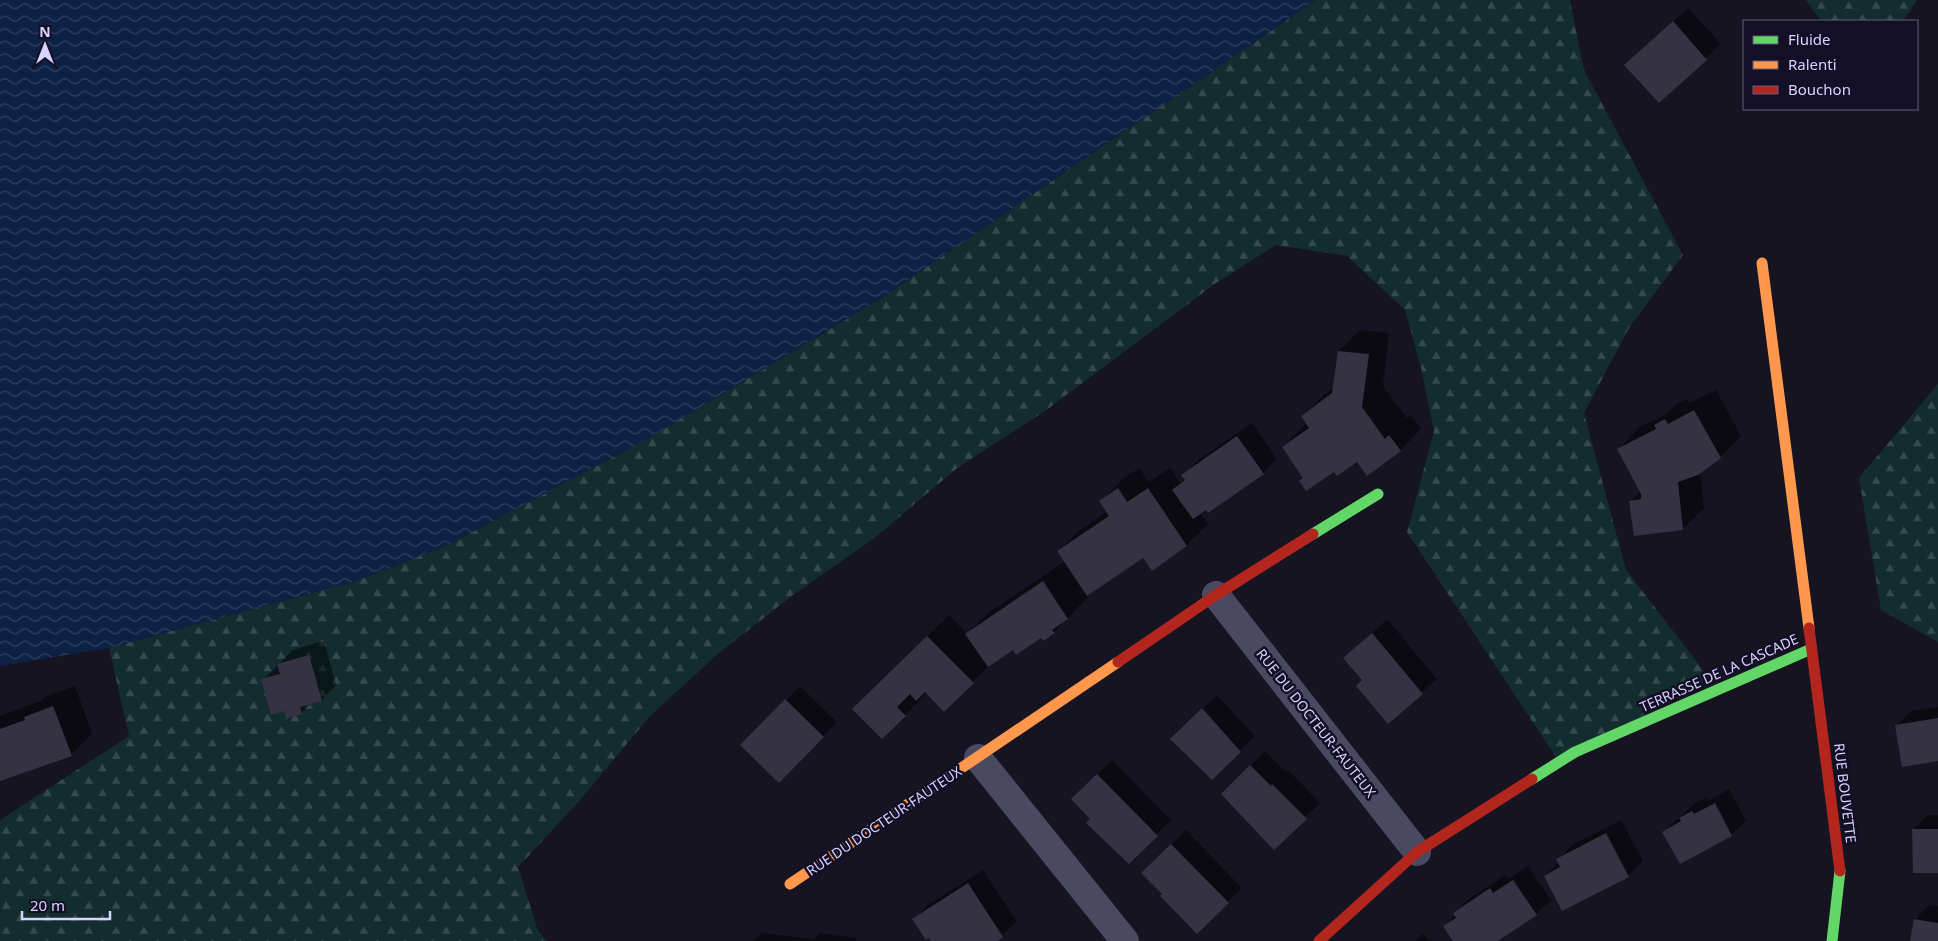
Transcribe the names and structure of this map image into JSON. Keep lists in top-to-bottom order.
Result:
{
  "streets": {
    "street": ["TERRASSE DE LA CASCADE", "RUE DU DOCTEUR-FAUTEUX", "RUE BOUVETTE"]
  },
  "crossings": [
    ["TERRASSE DE LA CASCADE", "RUE DU DOCTEUR-FAUTEUX"],
    ["TERRASSE DE LA CASCADE", "RUE BOUVETTE"]
  ],
  "legend": ["Fluide", "Ralenti", "Bouchon"],
  "scale_bar": "20 m",
  "north": "top"
}
